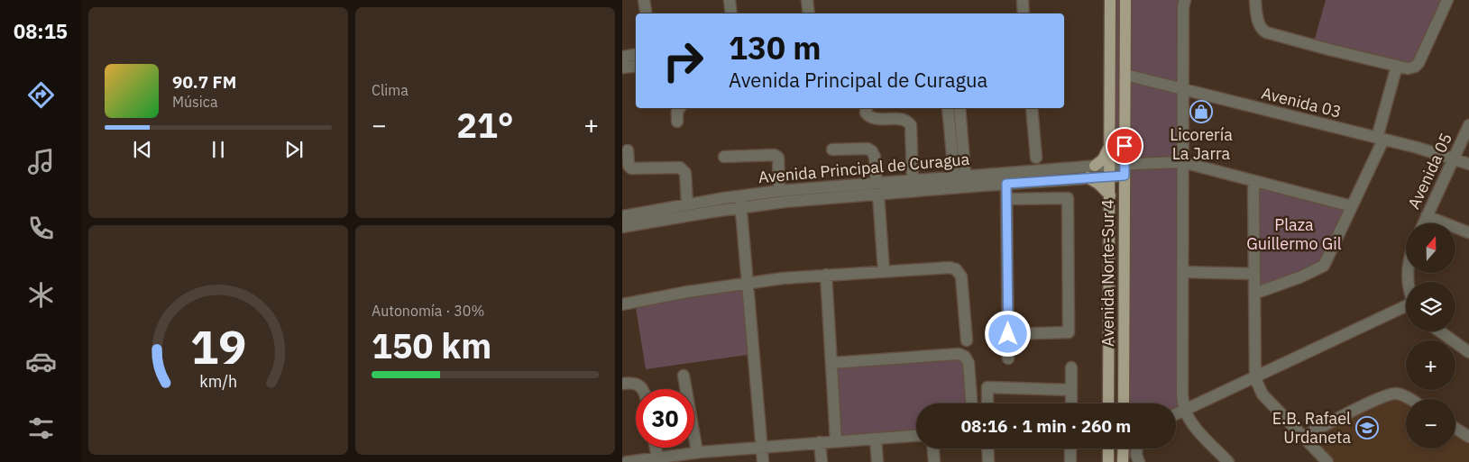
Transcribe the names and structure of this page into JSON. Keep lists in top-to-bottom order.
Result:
{
  "streets": {
    "main road": ["Avenida Norte-Sur 4"],
    "street": ["Avenida 03", "Avenida Principal de Curagua", "Avenida 05"]
  },
  "crossings": [
    ["Avenida 03", "Avenida 05"],
    ["Avenida 03", "Avenida Norte-Sur 4"],
    ["Avenida Principal de Curagua", "Avenida Norte-Sur 4"]
  ],
  "parks": ["Plaza Guillermo Gil"],
  "places": {
    "shop": ["Licorería La Jarra"],
    "school or university": ["E.B. Rafael Urdaneta"]
  },
  "north": "top",
  "page": {
    "tabs": "08:15",
    "tile": [
      "Clima",
      ["Autonomía · 30%", "150 km"]
    ],
    "turn": ["130 m", "Avenida Principal de Curagua"],
    "song": ["90.7 FM", "Música"],
    "heat": ["−", "21°", "+"],
    "map_buttons": ["+", "−"],
    "limit": "30",
    "trip": "08:16 · 1 min · 260 m",
    "gauge": ["19", "km/h"]
  }
}
